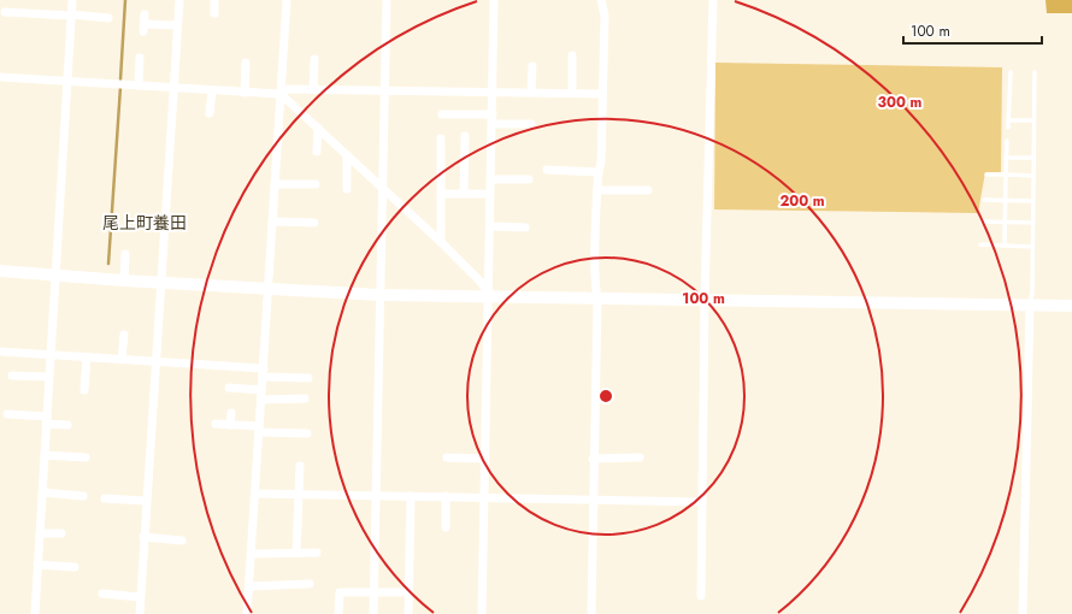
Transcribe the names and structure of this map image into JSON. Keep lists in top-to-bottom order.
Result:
{
  "districts": ["尾上町養田"],
  "scale_bar": "100 m",
  "rings": ["300 m", "200 m", "100 m"]
}
